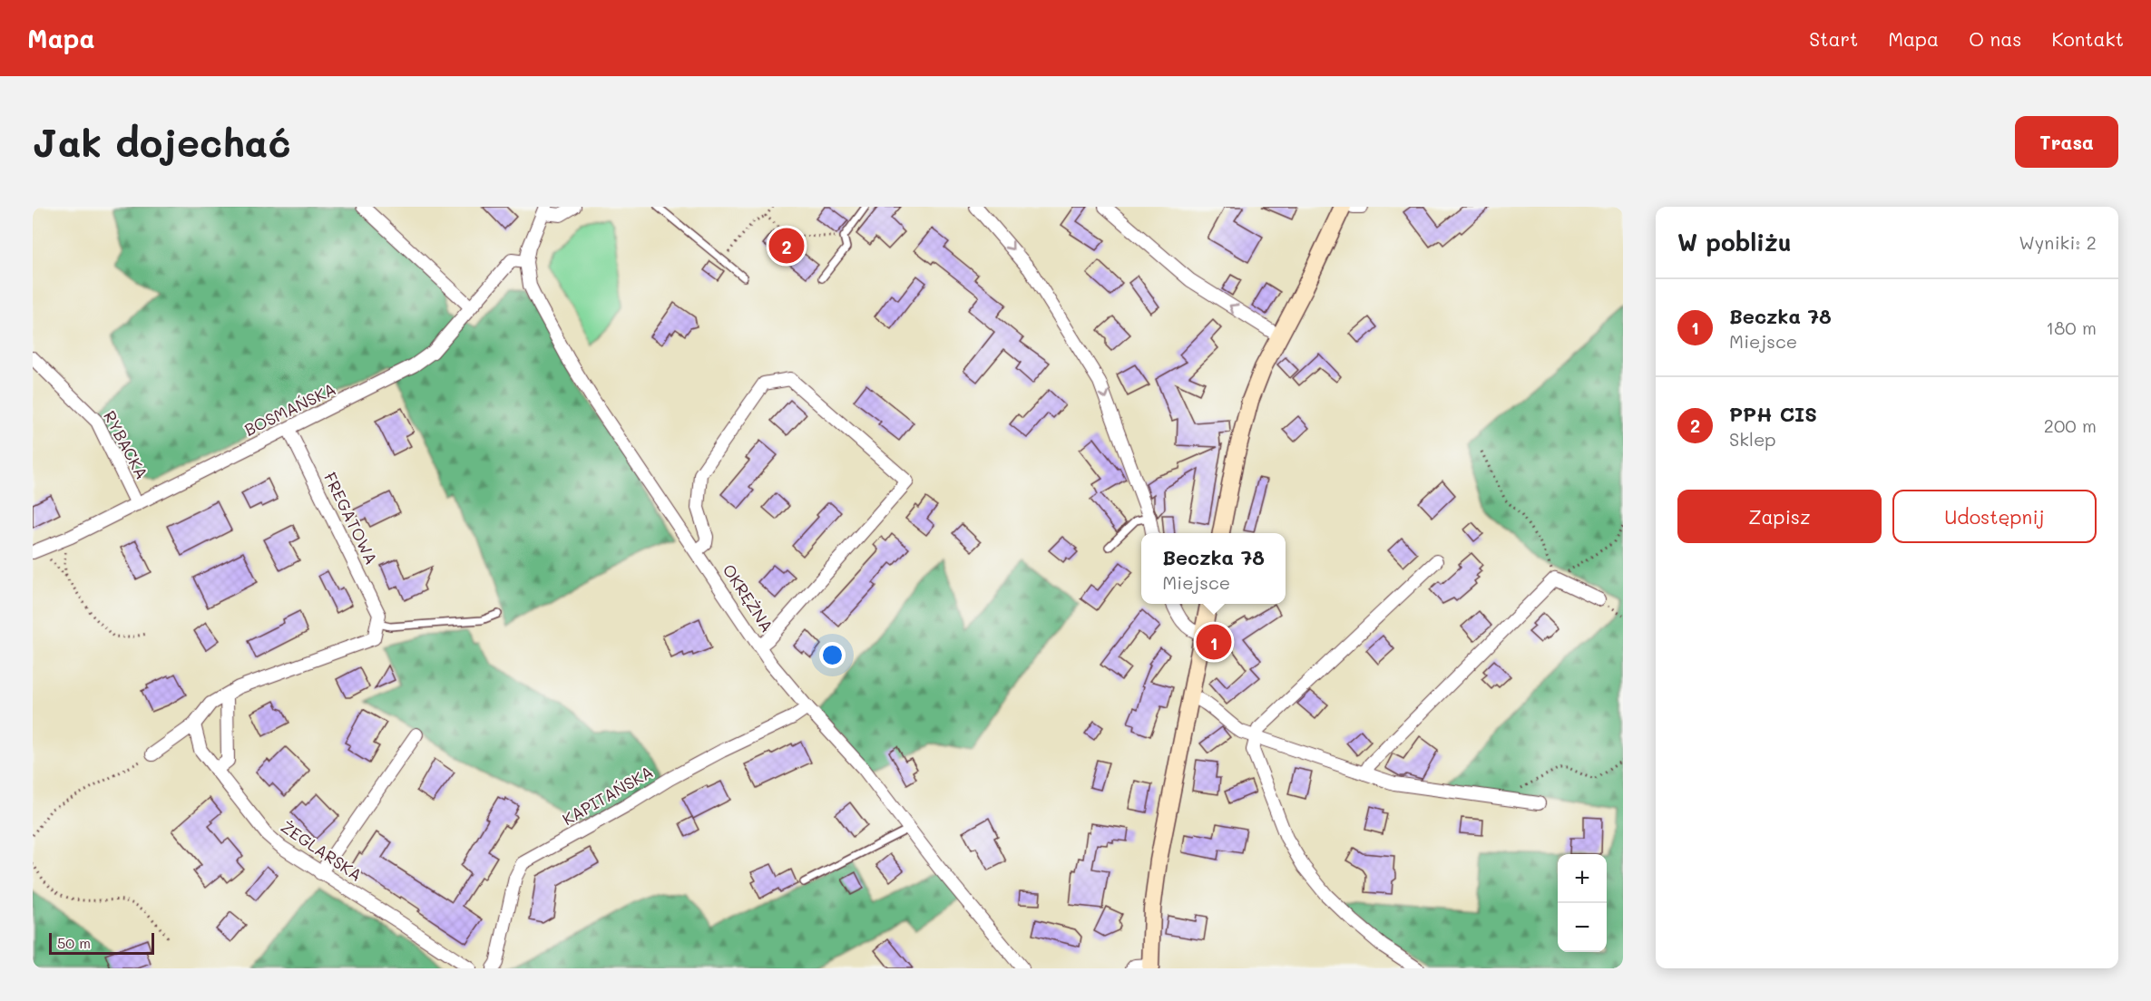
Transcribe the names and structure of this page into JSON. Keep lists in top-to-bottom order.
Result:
{
  "streets": {
    "street": [
      "BOSMAŃSKA",
      "RYBACKA",
      "FREGATOWA",
      "OKRĘŻNA",
      "KAPITAŃSKA",
      "ŻEGLARSKA"
    ]
  },
  "crossings": [
    ["BOSMAŃSKA", "RYBACKA"],
    ["BOSMAŃSKA", "FREGATOWA"],
    ["BOSMAŃSKA", "OKRĘŻNA"],
    ["OKRĘŻNA", "KAPITAŃSKA"]
  ],
  "scale_bar": "50 m",
  "page": {
    "header": "Mapa",
    "nav": [
      "Start",
      "Mapa",
      "O nas",
      "Kontakt"
    ],
    "buttons": [
      "Trasa",
      ["Zapisz", "Udostępnij"]
    ],
    "title": "Jak dojechać",
    "heading": ["W pobliżu", "Wyniki: 2"],
    "pins": ["2", "1"],
    "list": [
      {
        "mark": "1",
        "name": "Beczka 78",
        "note": "Miejsce",
        "value": "180 m"
      },
      {
        "mark": "2",
        "name": "PPH CIS",
        "note": "Sklep",
        "value": "200 m"
      }
    ],
    "popup": ["Beczka 78", "Miejsce"],
    "map_buttons": ["+", "−"],
    "scale": "50 m"
  }
}
